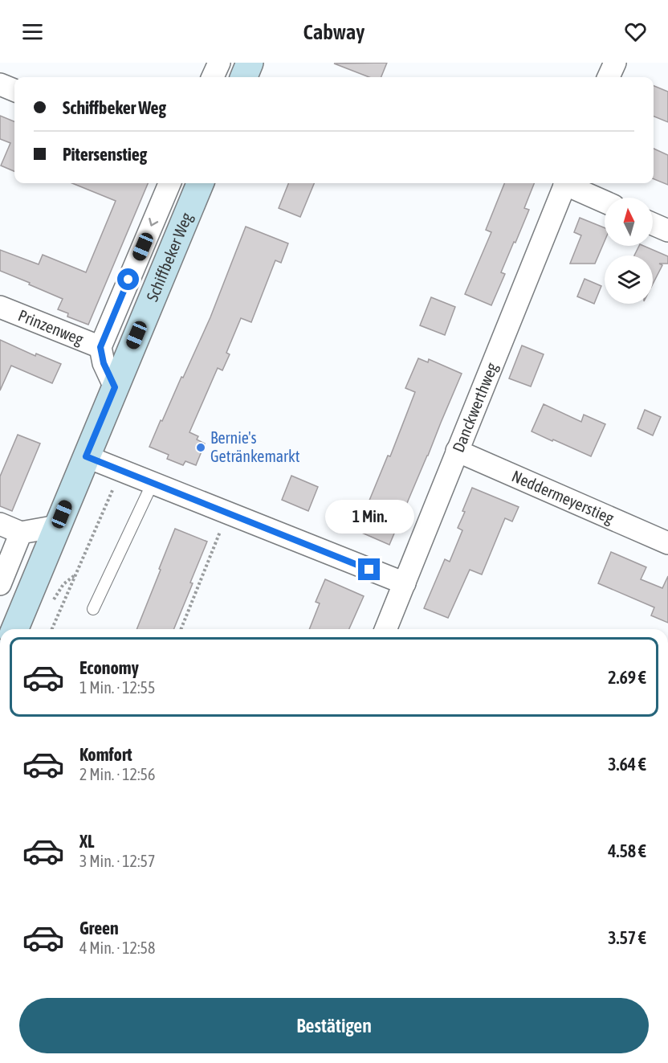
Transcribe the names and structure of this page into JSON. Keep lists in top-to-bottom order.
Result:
{
  "streets": {
    "main road": ["Schiffbeker Weg"],
    "street": ["Prinzenweg", "Danckwerthweg", "Neddermeyerstieg"]
  },
  "crossings": [
    ["Schiffbeker Weg", "Prinzenweg"],
    ["Danckwerthweg", "Neddermeyerstieg"]
  ],
  "places": ["Bernie's Getränkemarkt"],
  "north": "top",
  "page": {
    "header": "Cabway",
    "banner": ["Schiffbeker Weg", "Pitersenstieg"],
    "bubble": "1 Min.",
    "list": [
      {
        "name": "Economy",
        "note": "1 Min. · 12:55",
        "value": "2.69 €"
      },
      {
        "name": "Komfort",
        "note": "2 Min. · 12:56",
        "value": "3.64 €"
      },
      {
        "name": "XL",
        "note": "3 Min. · 12:57",
        "value": "4.58 €"
      },
      {
        "name": "Green",
        "note": "4 Min. · 12:58",
        "value": "3.57 €"
      }
    ],
    "buttons": "Bestätigen"
  }
}
